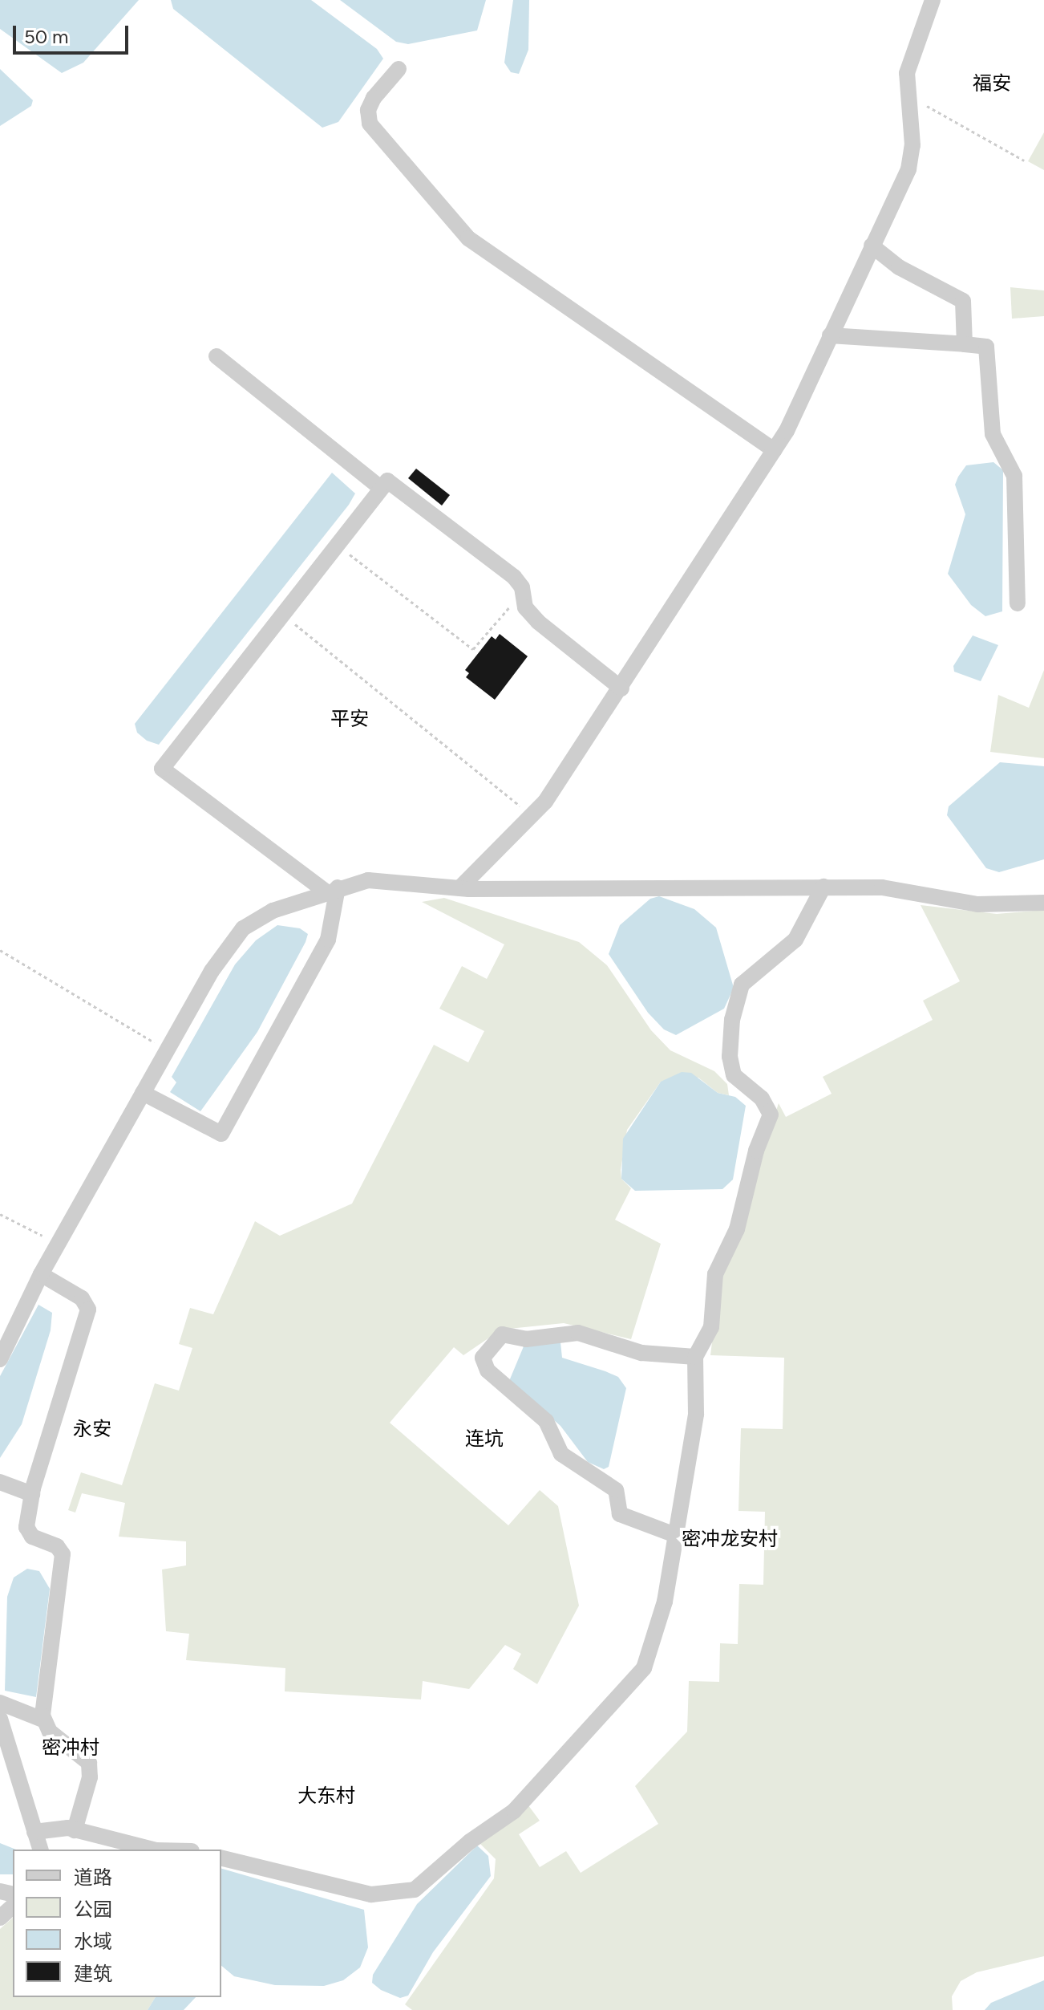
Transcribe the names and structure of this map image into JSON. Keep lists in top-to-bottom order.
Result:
{
  "districts": [
    "福安",
    "平安",
    "永安",
    "连坑",
    "密冲龙安村",
    "密冲村",
    "大东村"
  ],
  "legend": [
    "道路",
    "公园",
    "水域",
    "建筑"
  ],
  "scale_bar": "50 m"
}
